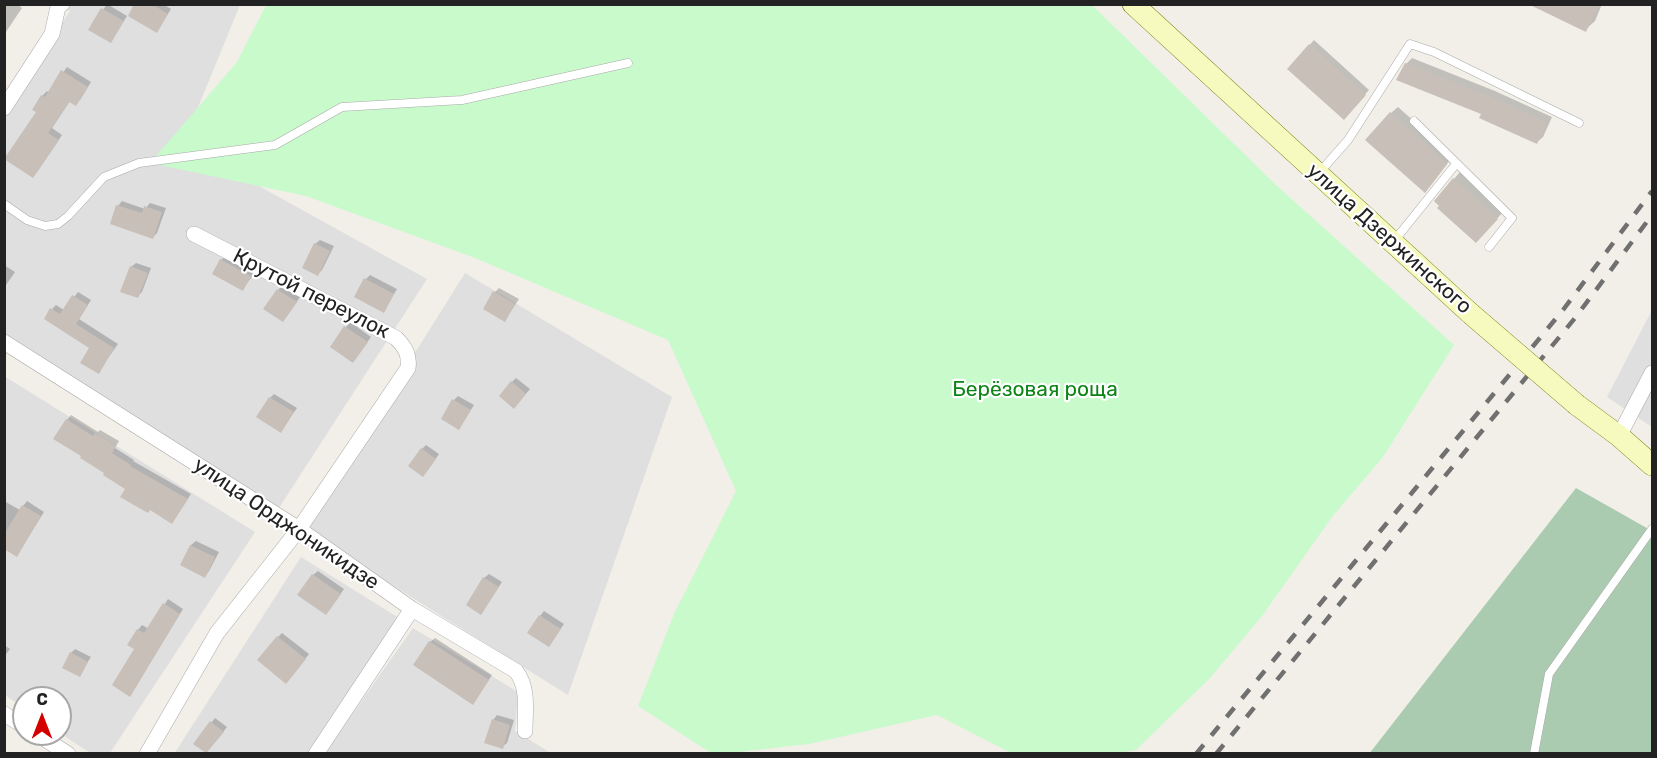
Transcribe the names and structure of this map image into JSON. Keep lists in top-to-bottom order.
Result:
{
  "streets": {
    "main road": ["улица Дзержинского"],
    "street": ["Крутой переулок", "улица Орджоникидзе"]
  },
  "crossings": [
    ["Крутой переулок", "улица Орджоникидзе"]
  ],
  "parks": ["Берёзовая роща"],
  "north": "top"
}
